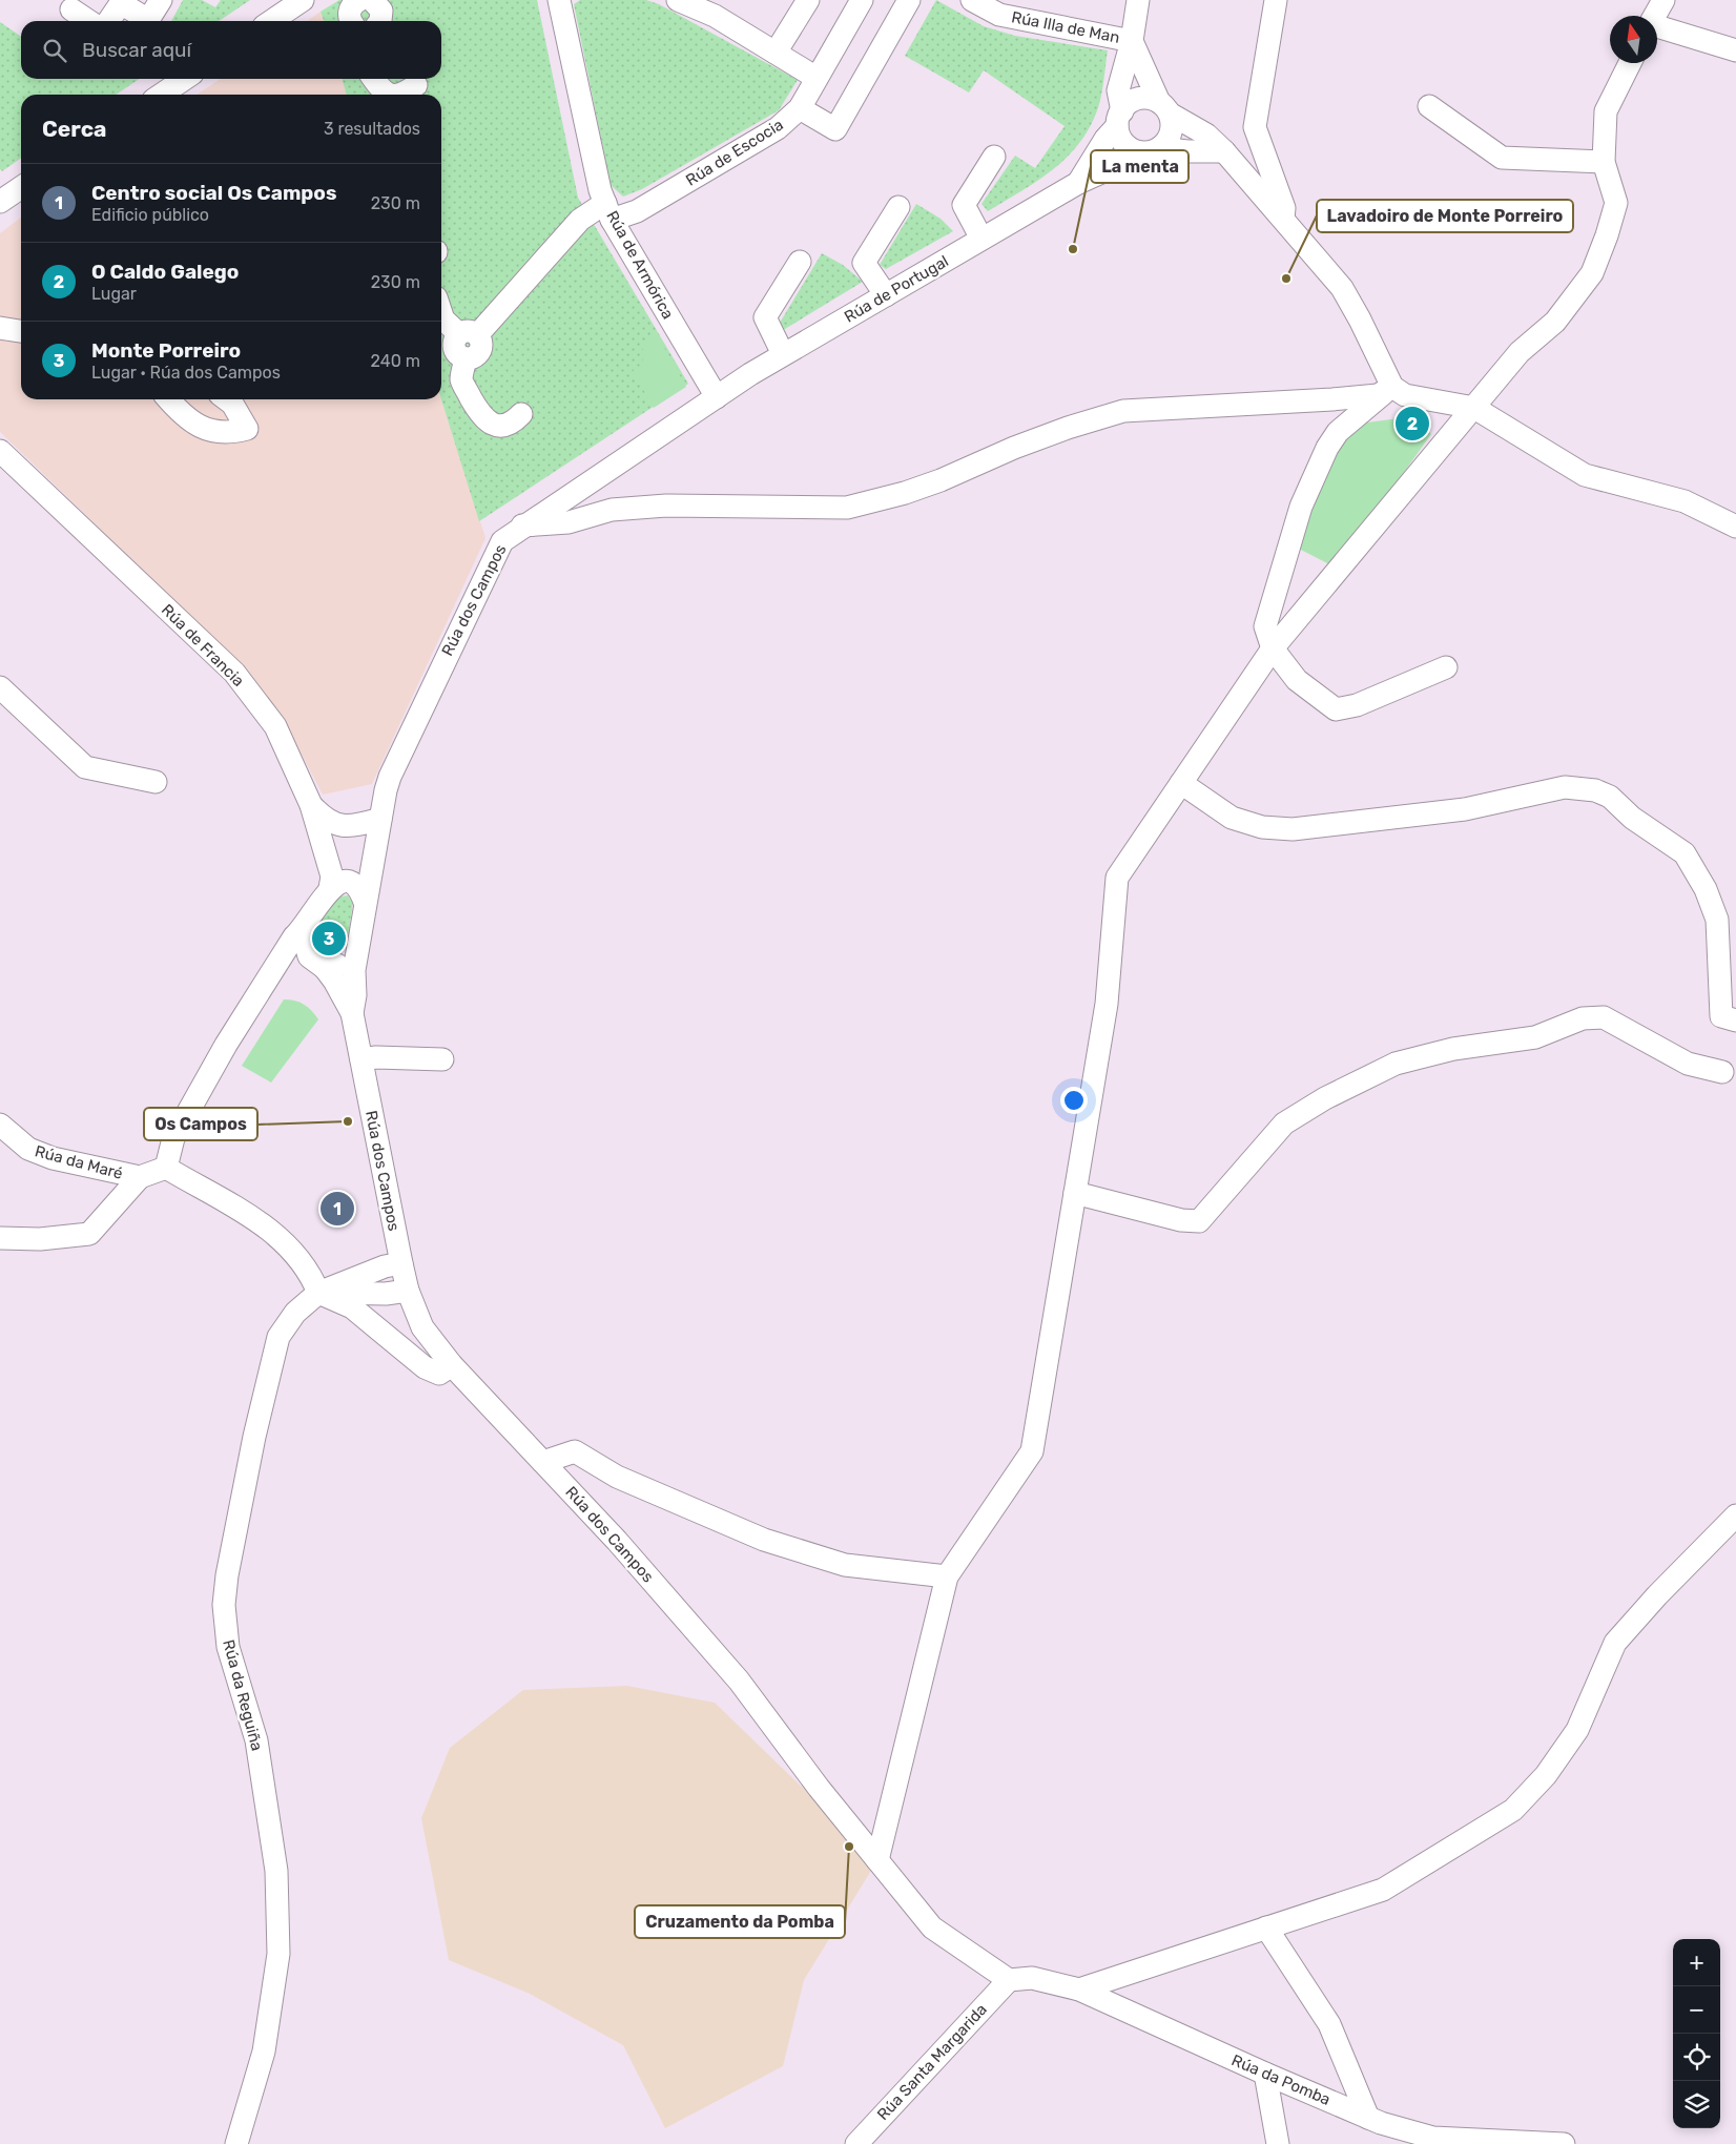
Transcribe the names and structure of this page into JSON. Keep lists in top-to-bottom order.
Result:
{
  "streets": {
    "street": [
      "Rúa Illa de Man",
      "Rúa de Escocia",
      "Rúa de Armórica",
      "Rúa de Portugal",
      "Rúa dos Campos",
      "Rúa de Francia",
      "Rúa da Maré",
      "Rúa da Reguiña",
      "Rúa Santa Margarida",
      "Rúa da Pomba"
    ]
  },
  "crossings": [
    ["Rúa de Escocia", "Rúa de Armórica"],
    ["Rúa de Armórica", "Rúa de Portugal"],
    ["Rúa de Armórica", "Rúa dos Campos"],
    ["Rúa de Portugal", "Rúa dos Campos"],
    ["Rúa dos Campos", "Rúa de Francia"],
    ["Rúa dos Campos", "Rúa da Reguiña"],
    ["Rúa dos Campos", "Rúa Santa Margarida"],
    ["Rúa dos Campos", "Rúa da Pomba"],
    ["Rúa Santa Margarida", "Rúa da Pomba"]
  ],
  "places": [
    "La menta",
    "Lavadoiro de Monte Porreiro",
    "Os Campos",
    "Cruzamento da Pomba"
  ],
  "north": "top",
  "page": {
    "search": "Buscar aquí",
    "heading": ["Cerca", "3 resultados"],
    "list": [
      {
        "mark": "1",
        "name": "Centro social Os Campos",
        "note": "Edificio público",
        "value": "230 m"
      },
      {
        "mark": "2",
        "name": "O Caldo Galego",
        "note": "Lugar",
        "value": "230 m"
      },
      {
        "mark": "3",
        "name": "Monte Porreiro",
        "note": "Lugar · Rúa dos Campos",
        "value": "240 m"
      }
    ],
    "pins": ["2", "3", "1"],
    "map_buttons": ["+", "−"]
  }
}
